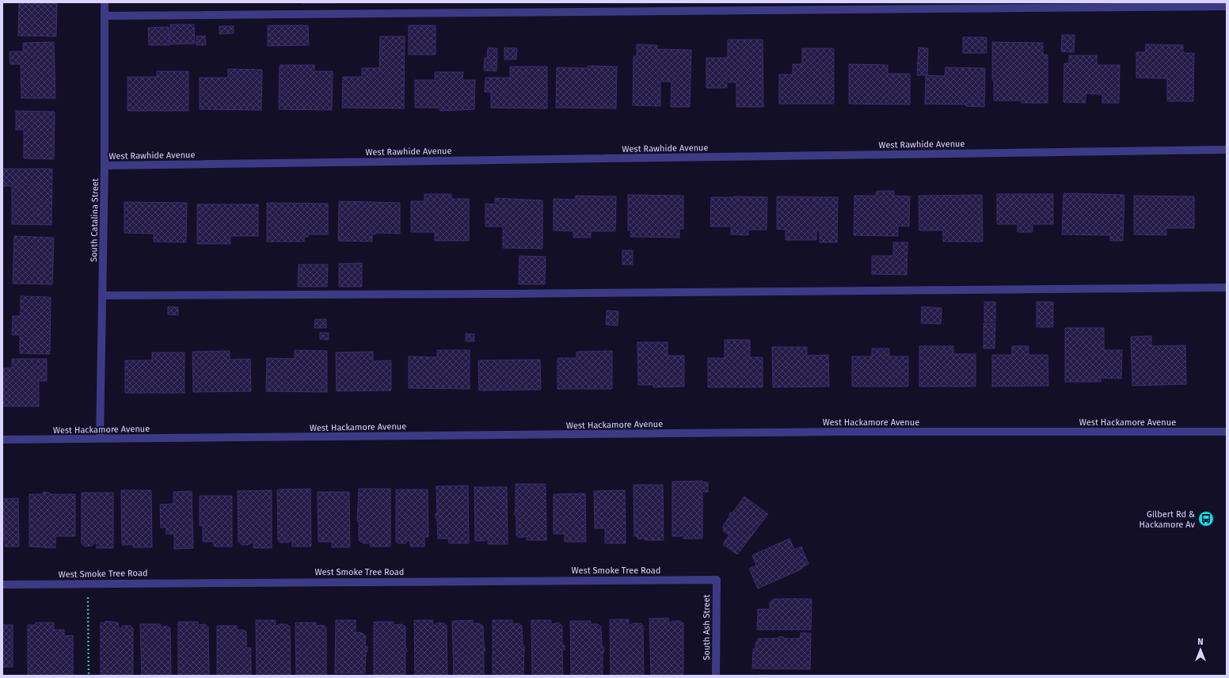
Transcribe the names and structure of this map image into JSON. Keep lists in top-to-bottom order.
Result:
{
  "streets": {
    "street": [
      "West Rawhide Avenue",
      "South Catalina Street",
      "West Hackamore Avenue",
      "West Smoke Tree Road",
      "South Ash Street"
    ]
  },
  "crossings": [
    ["West Rawhide Avenue", "South Catalina Street"],
    ["South Catalina Street", "West Hackamore Avenue"],
    ["West Smoke Tree Road", "South Ash Street"]
  ],
  "places": {
    "bus stop": ["Gilbert Rd & Hackamore Av"]
  },
  "north": "top"
}
